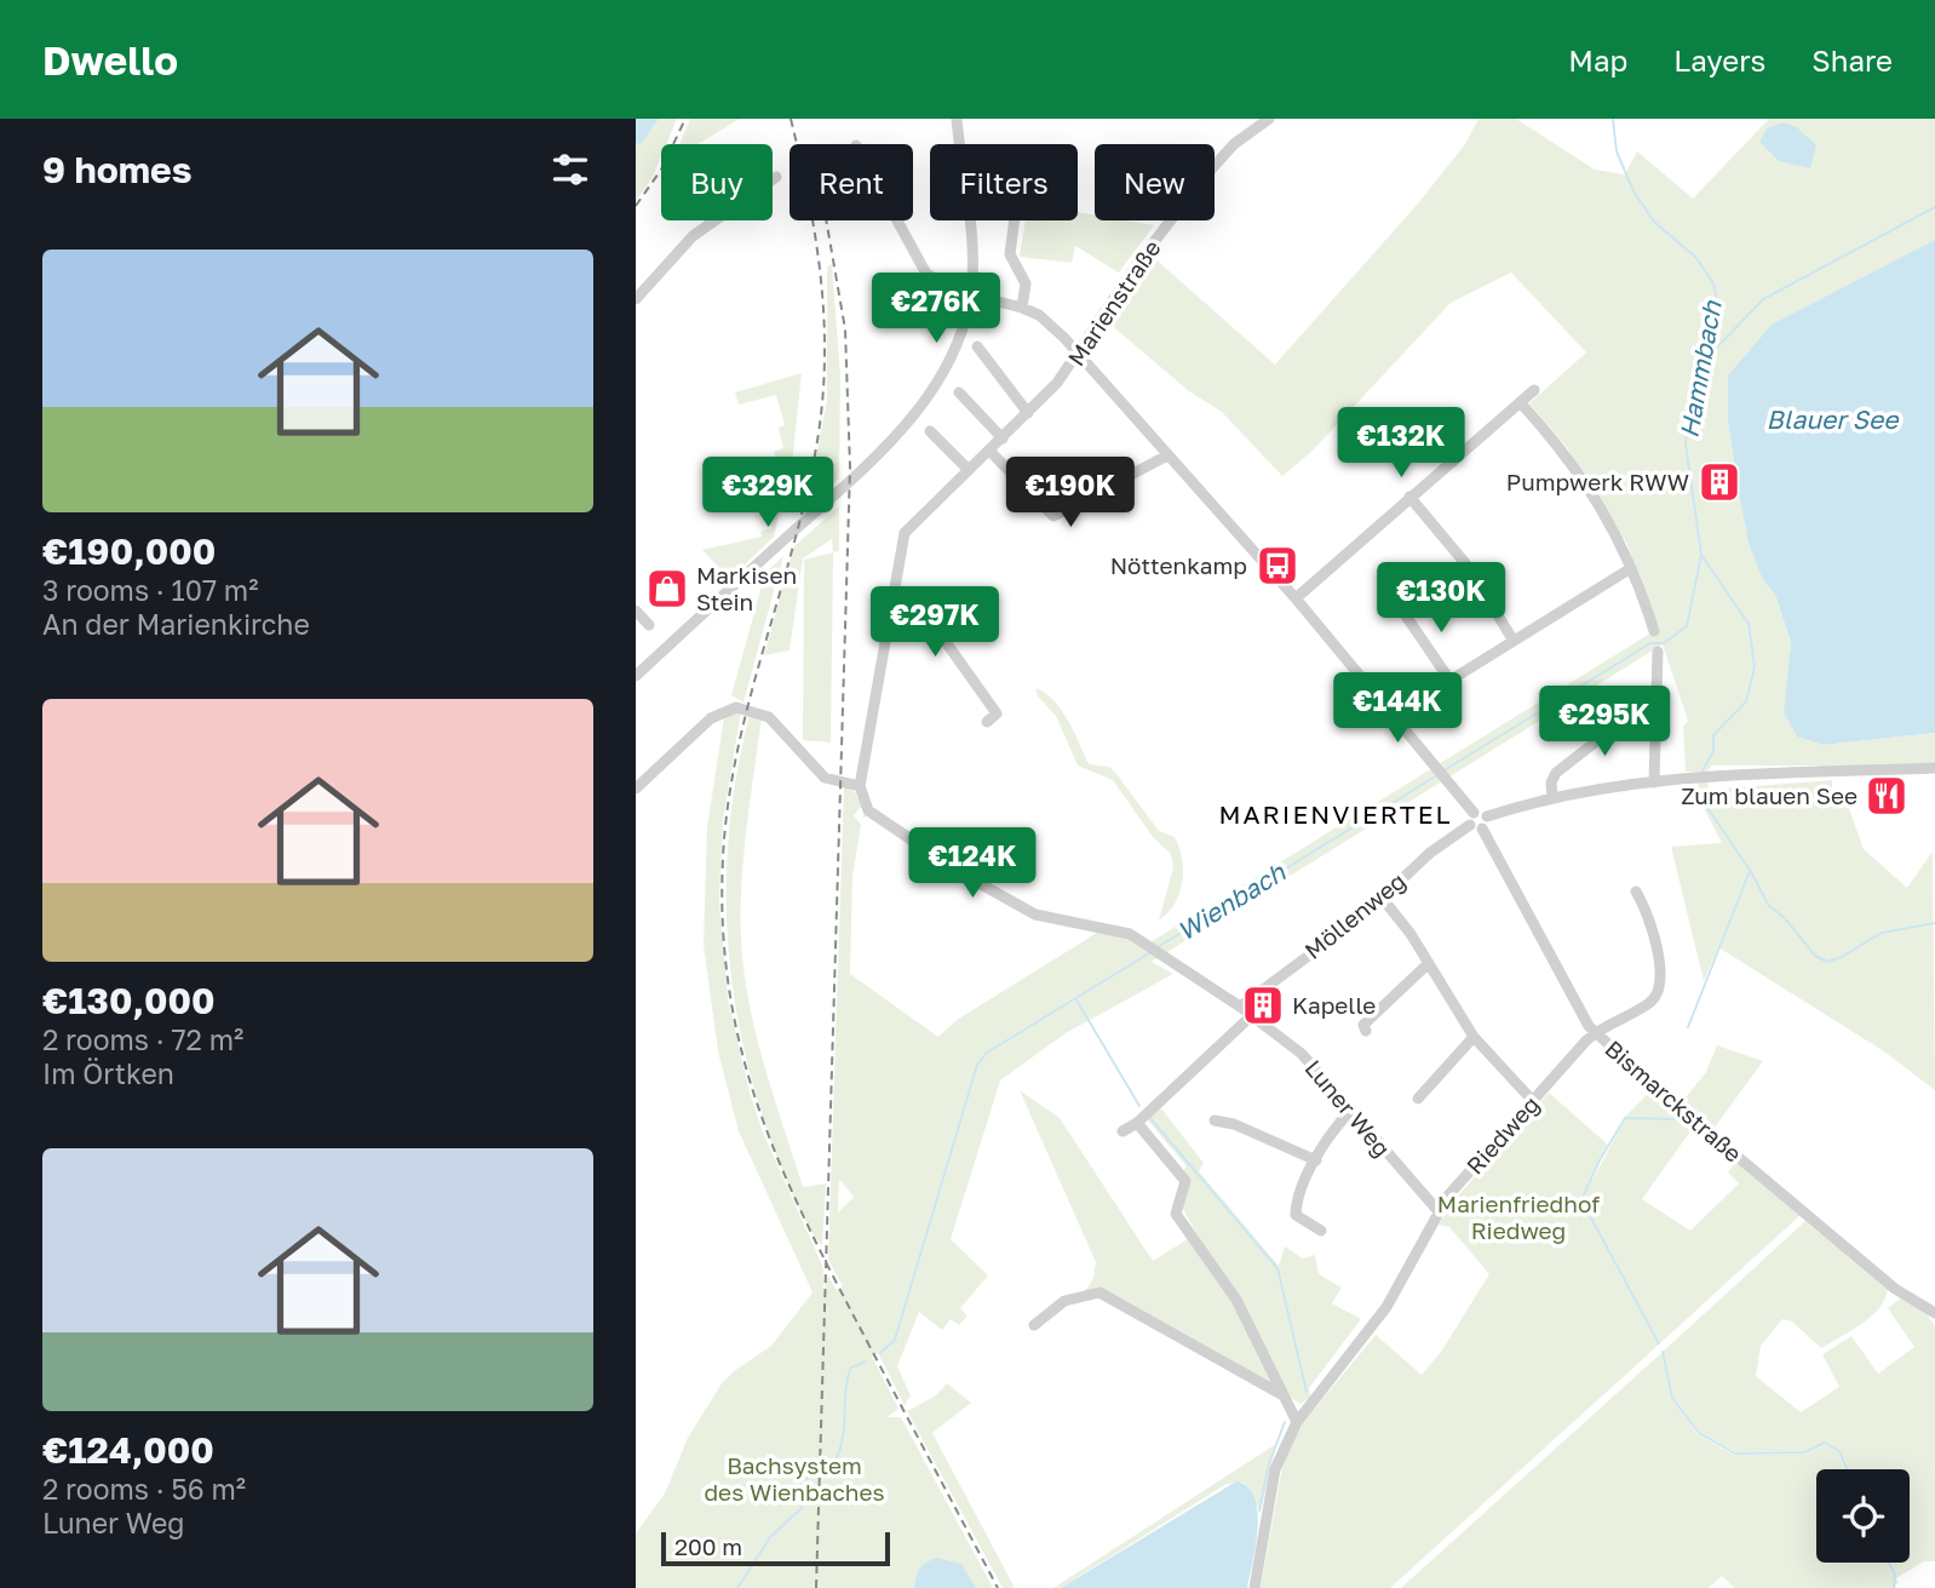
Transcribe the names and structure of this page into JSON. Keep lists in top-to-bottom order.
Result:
{
  "streets": {
    "street": [
      "Marienstraße",
      "Möllenweg",
      "Bismarckstraße",
      "Luner Weg",
      "Riedweg"
    ]
  },
  "crossings": [
    ["Marienstraße", "Bismarckstraße"],
    ["Marienstraße", "Luner Weg"],
    ["Möllenweg", "Bismarckstraße"],
    ["Möllenweg", "Luner Weg"],
    ["Bismarckstraße", "Riedweg"],
    ["Luner Weg", "Riedweg"]
  ],
  "districts": ["MARIENVIERTEL"],
  "water": ["Hammbach", "Blauer See", "Wienbach"],
  "parks": ["Marienfriedhof Riedweg", "Bachsystem des Wienbaches"],
  "places": {
    "building": ["Pumpwerk RWW", "Kapelle"],
    "bus stop": ["Nöttenkamp"],
    "shop": ["Markisen Stein"],
    "restaurant": ["Zum blauen See"]
  },
  "scale_bar": "200 m",
  "page": {
    "header": "Dwello",
    "nav": ["Map", "Layers", "Share"],
    "heading": "9 homes",
    "chip": [
      "Buy",
      "Rent",
      "Filters",
      "New"
    ],
    "list": [
      {
        "name": "€190,000",
        "note": "3 rooms · 107 m² · An der Marienkirche"
      },
      {
        "name": "€130,000",
        "note": "2 rooms · 72 m² · Im Örtken"
      },
      {
        "name": "€124,000",
        "note": "2 rooms · 56 m² · Luner Weg"
      }
    ],
    "price": [
      "€276K",
      "€132K",
      "€329K",
      "€190K",
      "€130K",
      "€297K",
      "€144K",
      "€295K",
      "€124K"
    ],
    "scale": "200 m"
  }
}
